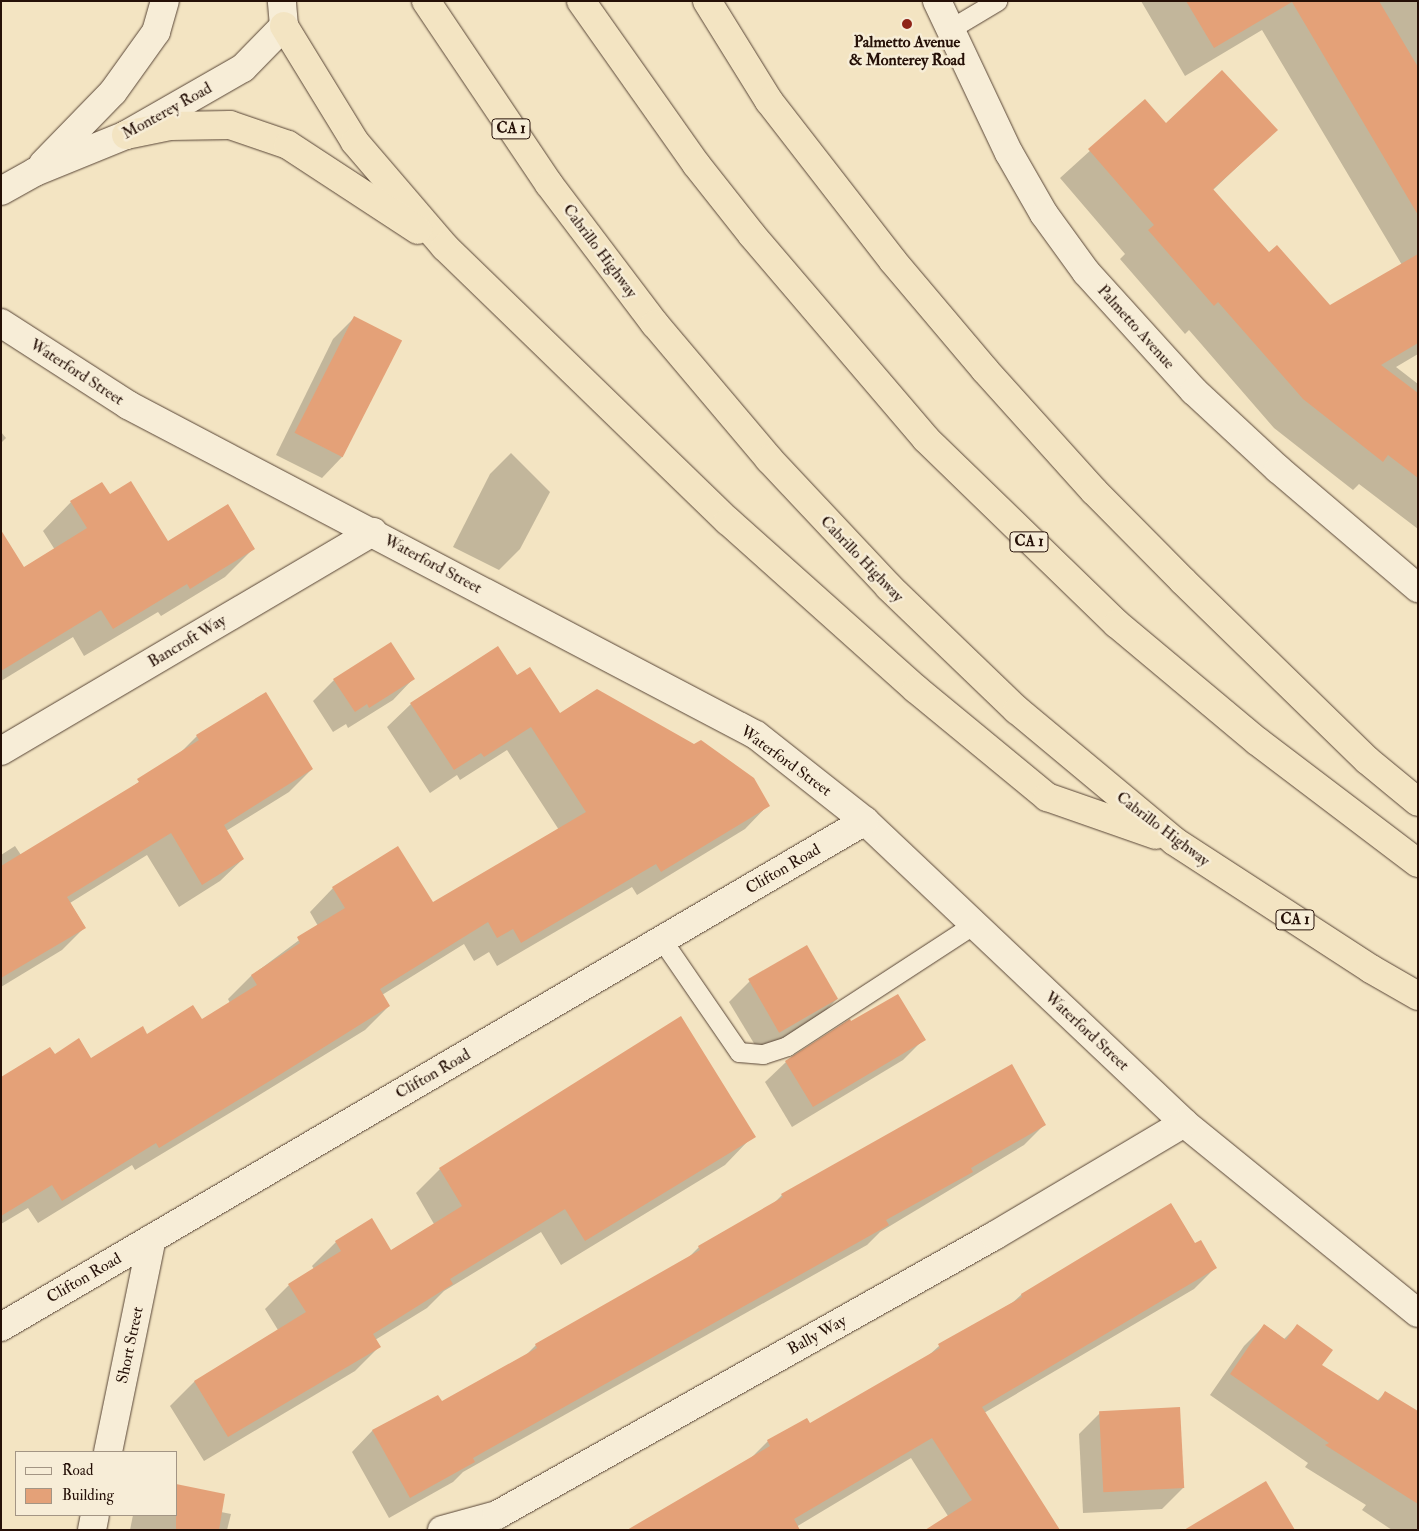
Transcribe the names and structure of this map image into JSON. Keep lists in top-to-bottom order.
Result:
{
  "streets": {
    "highway": ["CA 1", "Cabrillo Highway"],
    "street": [
      "Monterey Road",
      "Palmetto Avenue",
      "Waterford Street",
      "Bancroft Way",
      "Clifton Road",
      "Bally Way",
      "Short Street"
    ]
  },
  "crossings": [
    ["Waterford Street", "Bancroft Way"],
    ["Waterford Street", "Clifton Road"],
    ["Waterford Street", "Bally Way"],
    ["Clifton Road", "Short Street"]
  ],
  "places": ["Palmetto Avenue & Monterey Road"],
  "legend": ["Road", "Building"]
}
